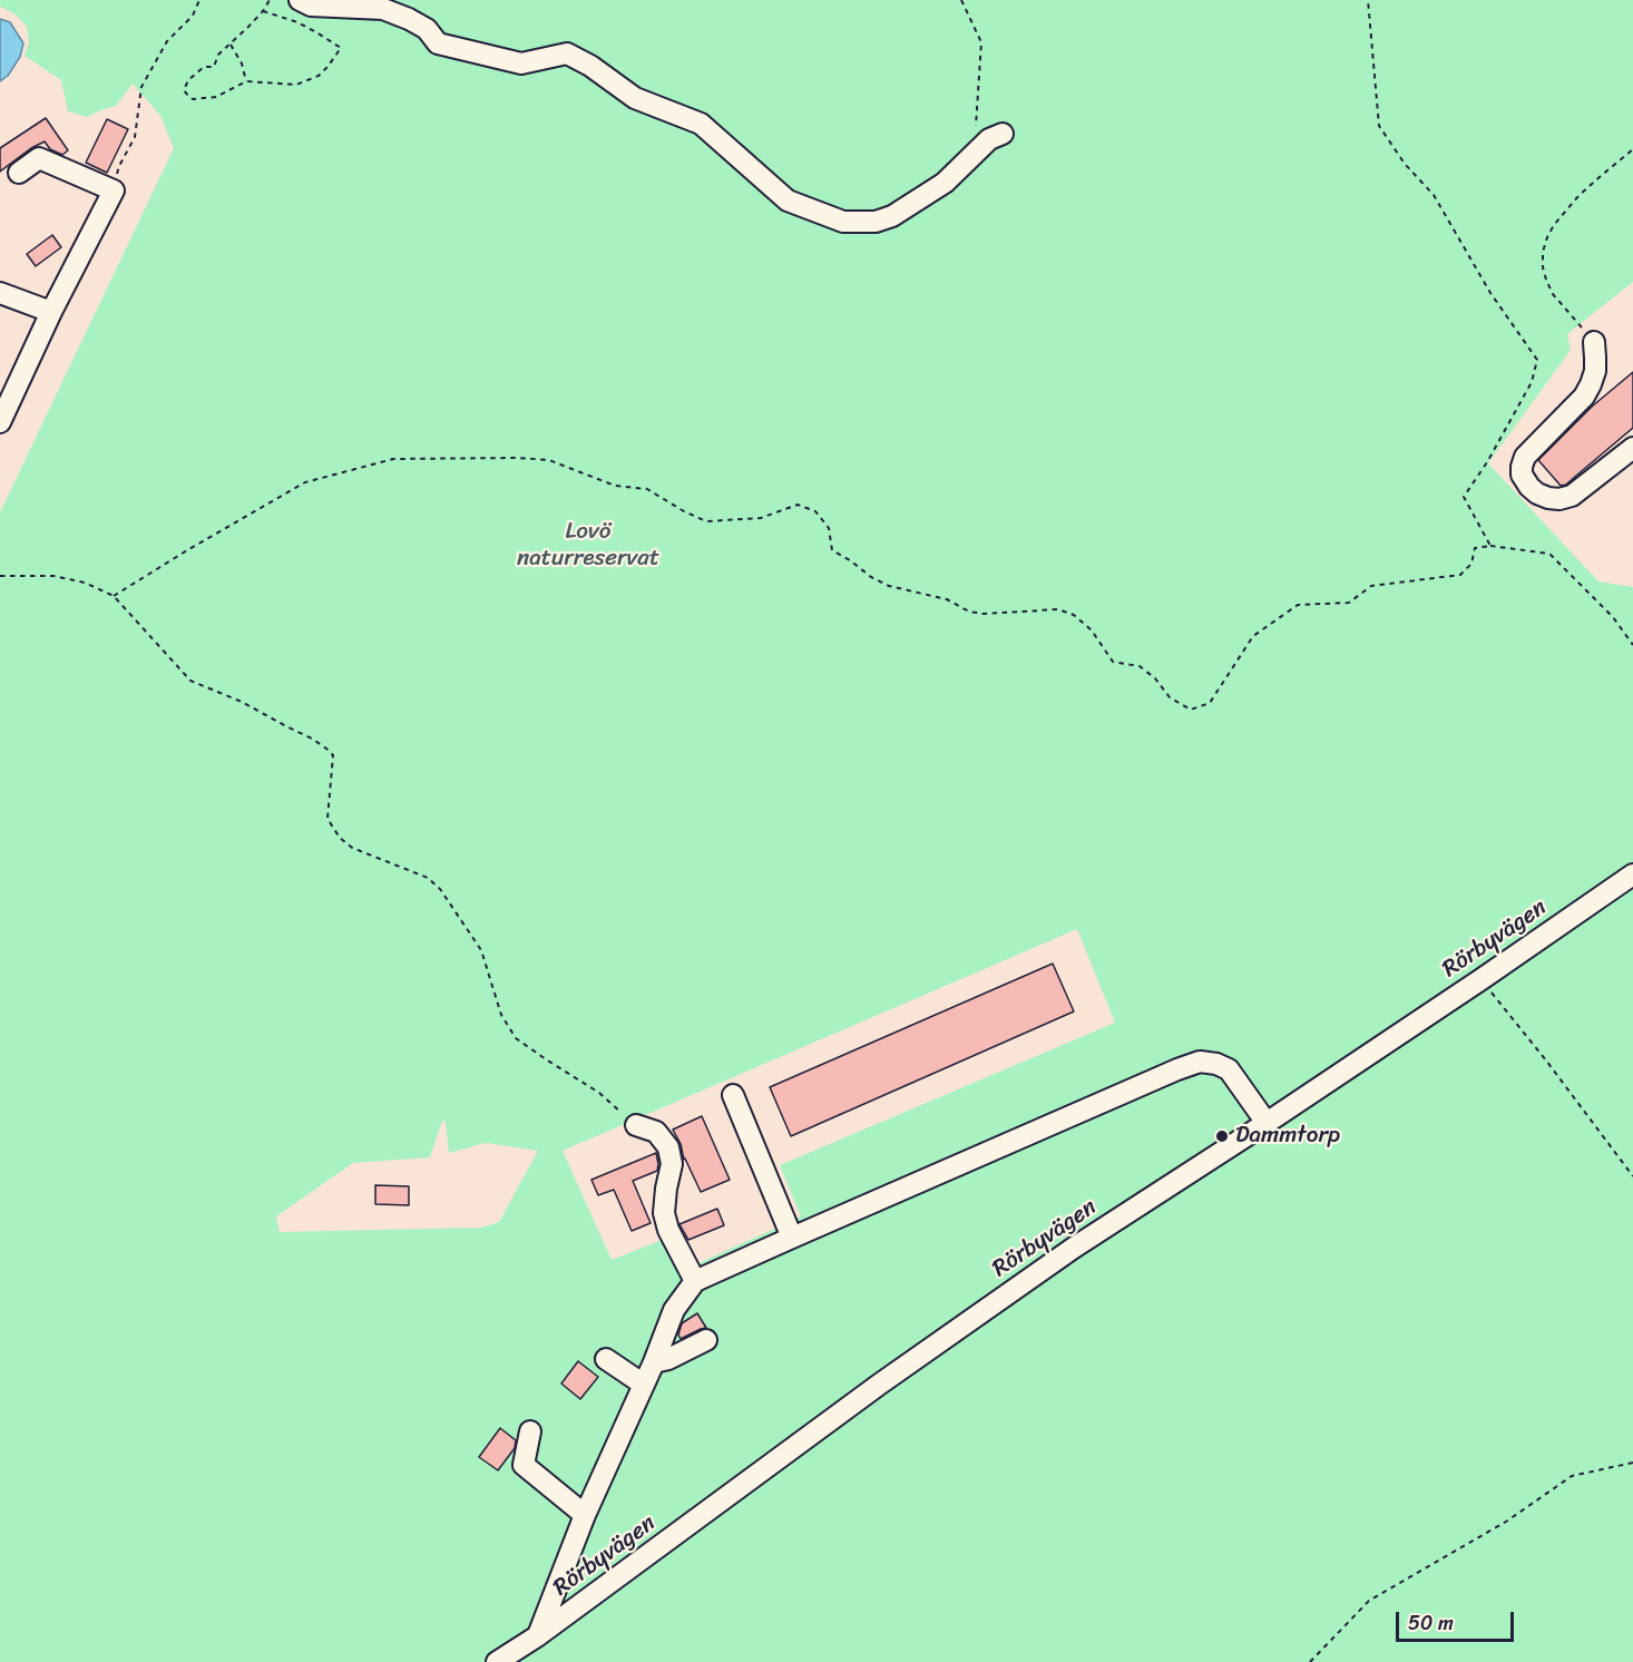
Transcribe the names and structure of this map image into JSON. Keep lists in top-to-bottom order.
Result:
{
  "streets": {
    "street": ["Rörbyvägen"]
  },
  "parks": ["Lovö naturreservat"],
  "places": ["Dammtorp"],
  "scale_bar": "50 m"
}
